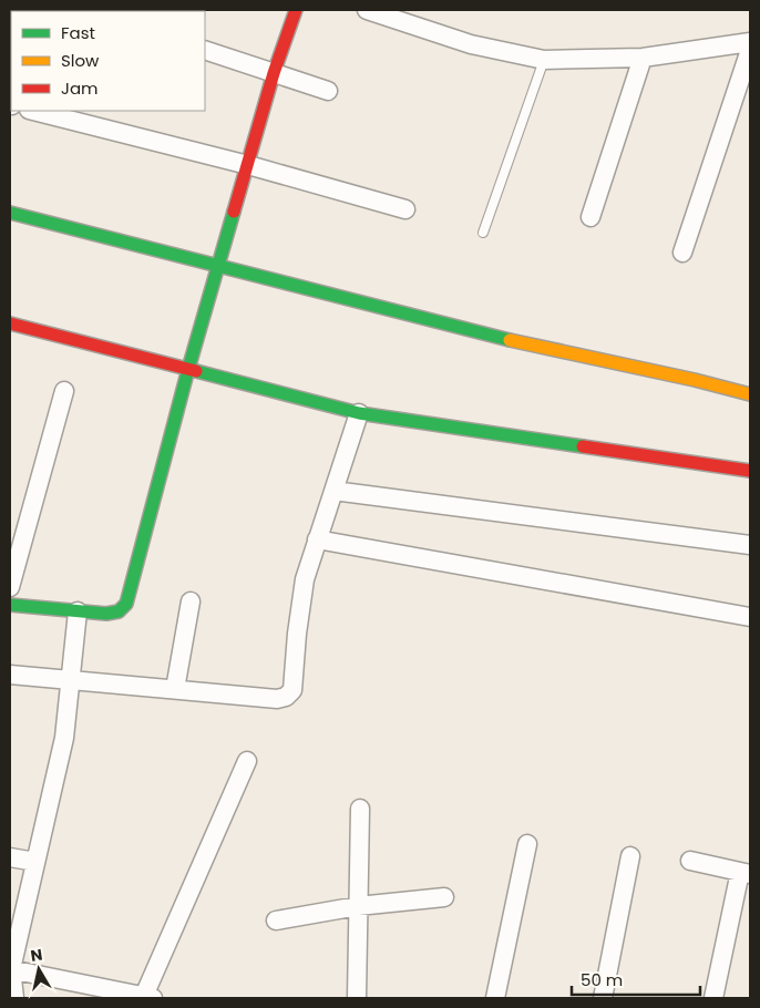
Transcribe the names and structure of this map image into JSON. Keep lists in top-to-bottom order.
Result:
{
  "legend": ["Fast", "Slow", "Jam"],
  "scale_bar": "50 m",
  "north": "top"
}
